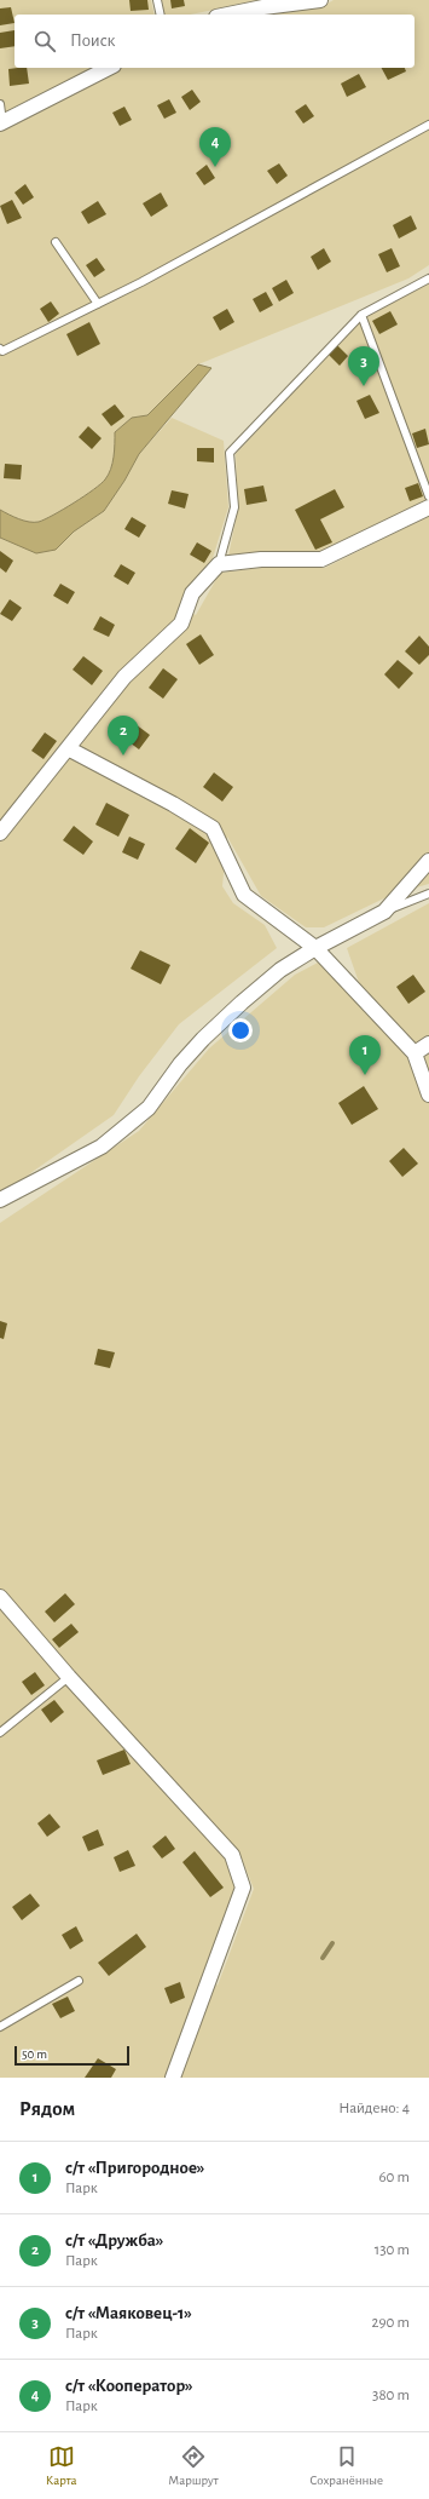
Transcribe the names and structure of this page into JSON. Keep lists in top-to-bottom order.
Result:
{
  "scale_bar": "50 m",
  "page": {
    "search": "Поиск",
    "pins": [
      "4",
      "3",
      "2",
      "1"
    ],
    "scale": "50 m",
    "heading": ["Рядом", "Найдено: 4"],
    "list": [
      {
        "mark": "1",
        "name": "с/т «Пригородное»",
        "note": "Парк",
        "value": "60 m"
      },
      {
        "mark": "2",
        "name": "с/т «Дружба»",
        "note": "Парк",
        "value": "130 m"
      },
      {
        "mark": "3",
        "name": "с/т «Маяковец-1»",
        "note": "Парк",
        "value": "290 m"
      },
      {
        "mark": "4",
        "name": "с/т «Кооператор»",
        "note": "Парк",
        "value": "380 m"
      }
    ],
    "nav": ["Карта", "Маршрут", "Сохранённые"]
  }
}
